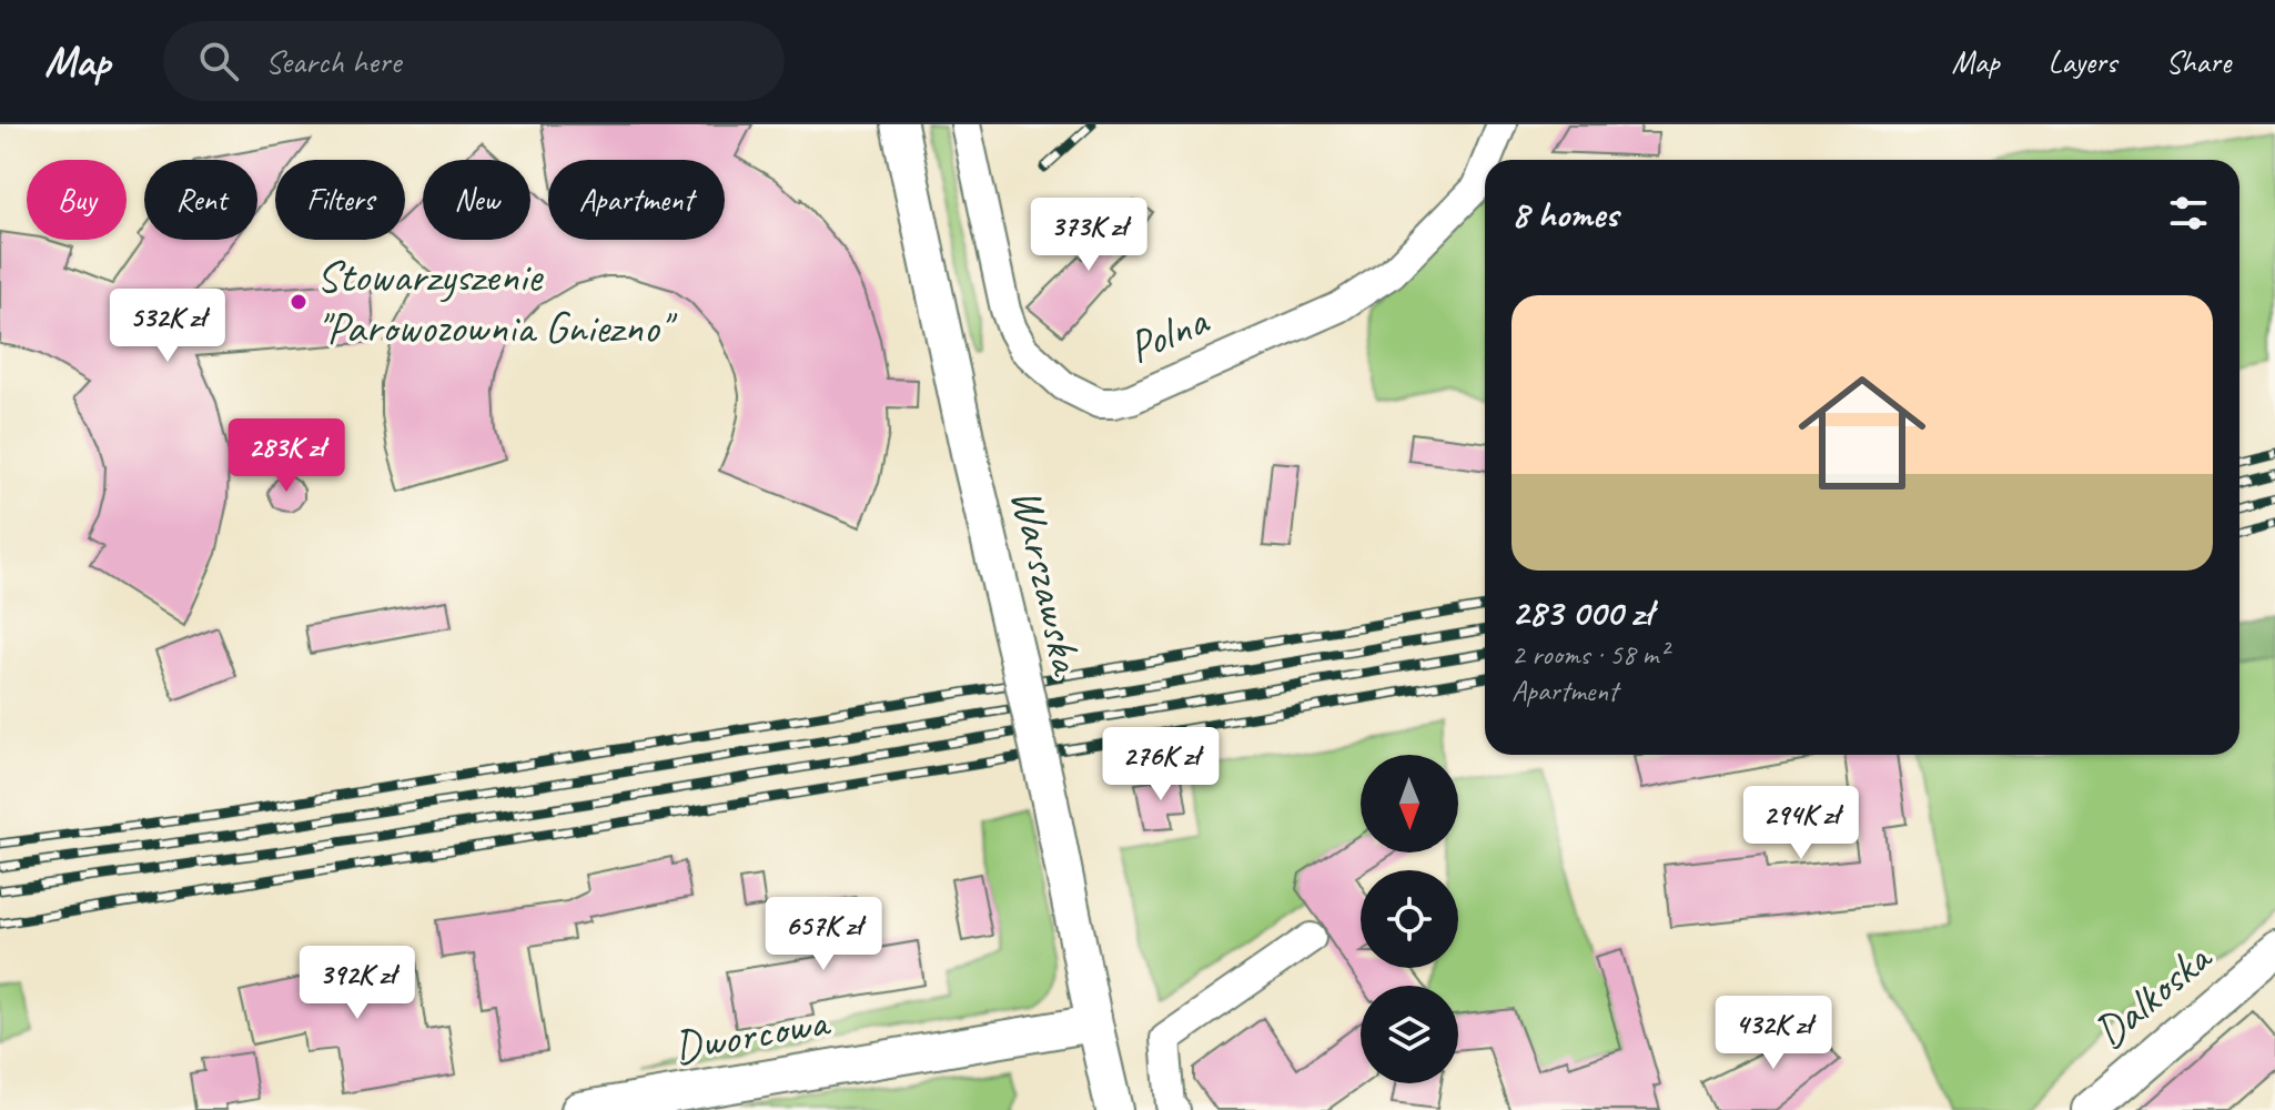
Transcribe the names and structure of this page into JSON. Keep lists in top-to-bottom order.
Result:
{
  "streets": {
    "street": [
      "Polna",
      "Warszawska",
      "Dalkoska",
      "Dworcowa"
    ]
  },
  "crossings": [
    ["Warszawska", "Dworcowa"]
  ],
  "places": ["Stowarzyszenie \"Parowozownia Gniezno\""],
  "north": "bottom",
  "page": {
    "header": "Map",
    "search": "Search here",
    "nav": ["Map", "Layers", "Share"],
    "chip": [
      "Buy",
      "Rent",
      "Filters",
      "New",
      "Apartment"
    ],
    "heading": "8 homes",
    "price": [
      "373K zł",
      "532K zł",
      "283K zł",
      "276K zł",
      "294K zł",
      "657K zł",
      "392K zł",
      "432K zł"
    ],
    "list": [
      {
        "name": "283 000 zł",
        "note": "2 rooms · 58 m² · Apartment"
      }
    ]
  }
}
